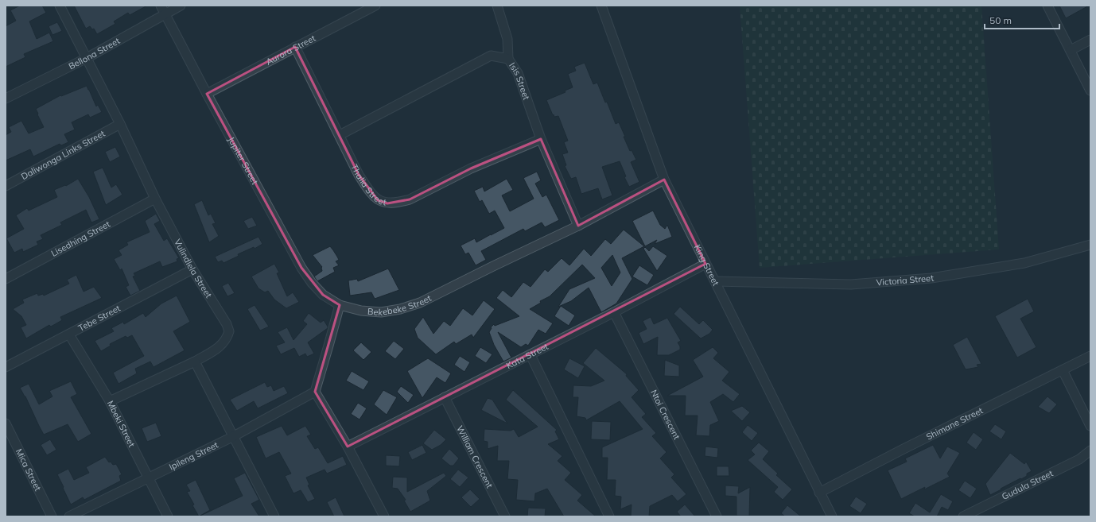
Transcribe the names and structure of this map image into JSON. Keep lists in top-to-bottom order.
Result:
{
  "streets": {
    "street": [
      "Aurora Street",
      "Bellona Street",
      "Isis Street",
      "Daliwonga Links Street",
      "Jupiter Street",
      "Thalia Street",
      "Lisedhing Street",
      "King Street",
      "Vulindlela Street",
      "Victoria Street",
      "Bekebeke Street",
      "Tebe Street",
      "Kata Street",
      "Ntoi Crescent",
      "Mbeki Street",
      "Shimane Street",
      "Ipileng Street",
      "William Crescent",
      "Mica Street",
      "Gudula Street"
    ]
  },
  "crossings": [
    ["Aurora Street", "Jupiter Street"],
    ["Aurora Street", "Thalia Street"],
    ["Bellona Street", "Jupiter Street"],
    ["Bellona Street", "Vulindlela Street"],
    ["Isis Street", "Thalia Street"],
    ["Isis Street", "Bekebeke Street"],
    ["Daliwonga Links Street", "Vulindlela Street"],
    ["Jupiter Street", "Bekebeke Street"],
    ["Lisedhing Street", "Vulindlela Street"],
    ["King Street", "Victoria Street"],
    ["King Street", "Bekebeke Street"],
    ["King Street", "Kata Street"],
    ["King Street", "Shimane Street"],
    ["Vulindlela Street", "Tebe Street"],
    ["Tebe Street", "Mbeki Street"],
    ["Kata Street", "Ntoi Crescent"],
    ["Kata Street", "William Crescent"],
    ["Mbeki Street", "Ipileng Street"]
  ],
  "scale_bar": "50 m"
}
